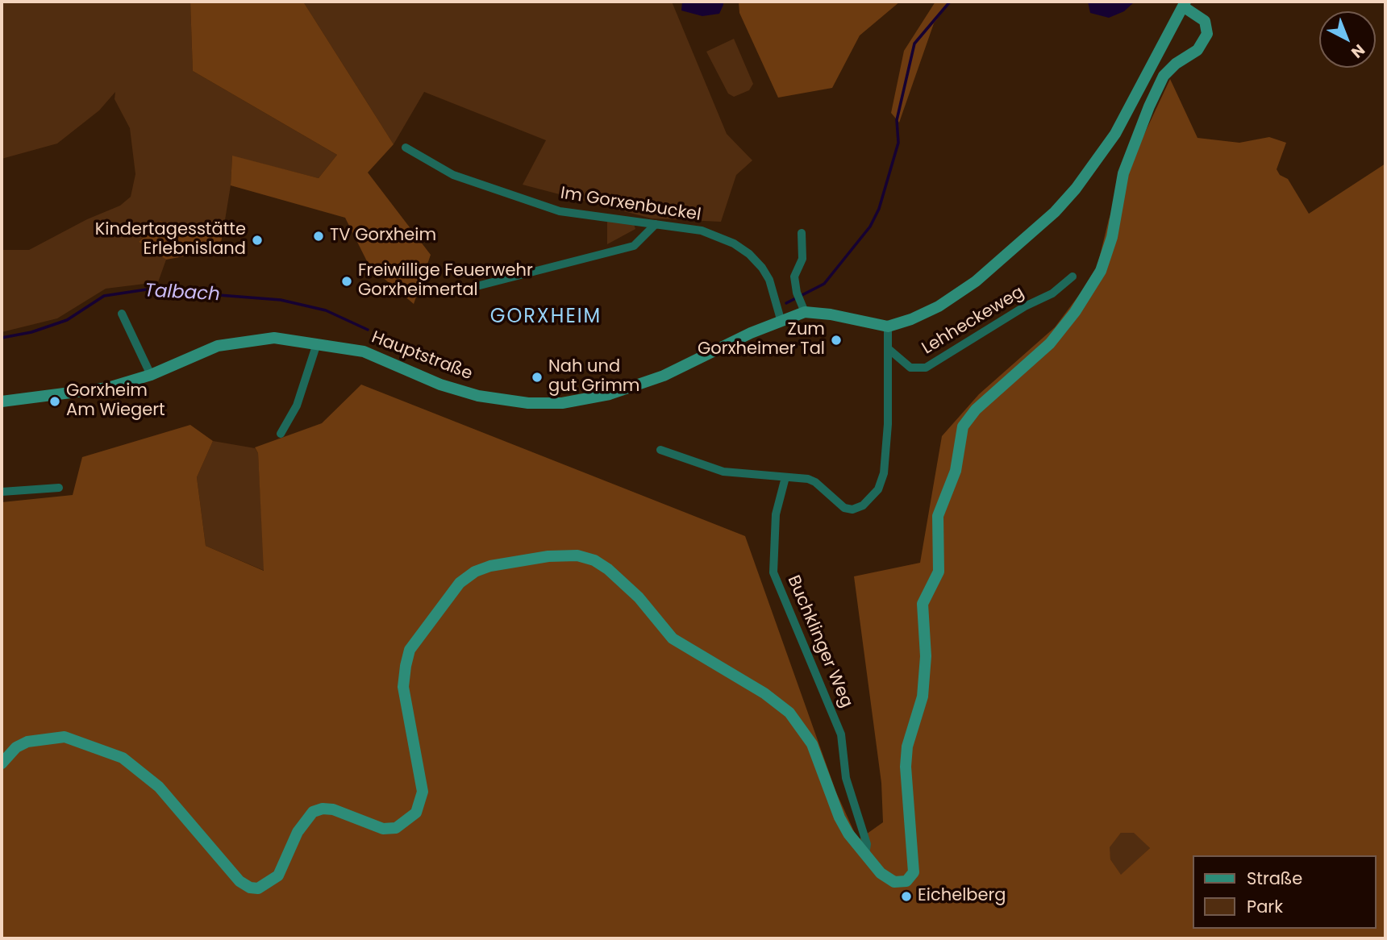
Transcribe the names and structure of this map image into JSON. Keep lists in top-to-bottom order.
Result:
{
  "streets": {
    "street": [
      "Im Gorxenbuckel",
      "Lehheckeweg",
      "Hauptstraße",
      "Buchklinger Weg"
    ]
  },
  "crossings": [
    ["Im Gorxenbuckel", "Hauptstraße"]
  ],
  "districts": ["GORXHEIM"],
  "water": ["Talbach"],
  "places": [
    "TV Gorxheim",
    "Kindertagesstätte Erlebnisland",
    "Freiwillige Feuerwehr Gorxheimertal",
    "Zum Gorxheimer Tal",
    "Nah und gut Grimm",
    "Gorxheim Am Wiegert",
    "Eichelberg"
  ],
  "legend": ["Straße", "Park"],
  "north": "bottom right"
}
